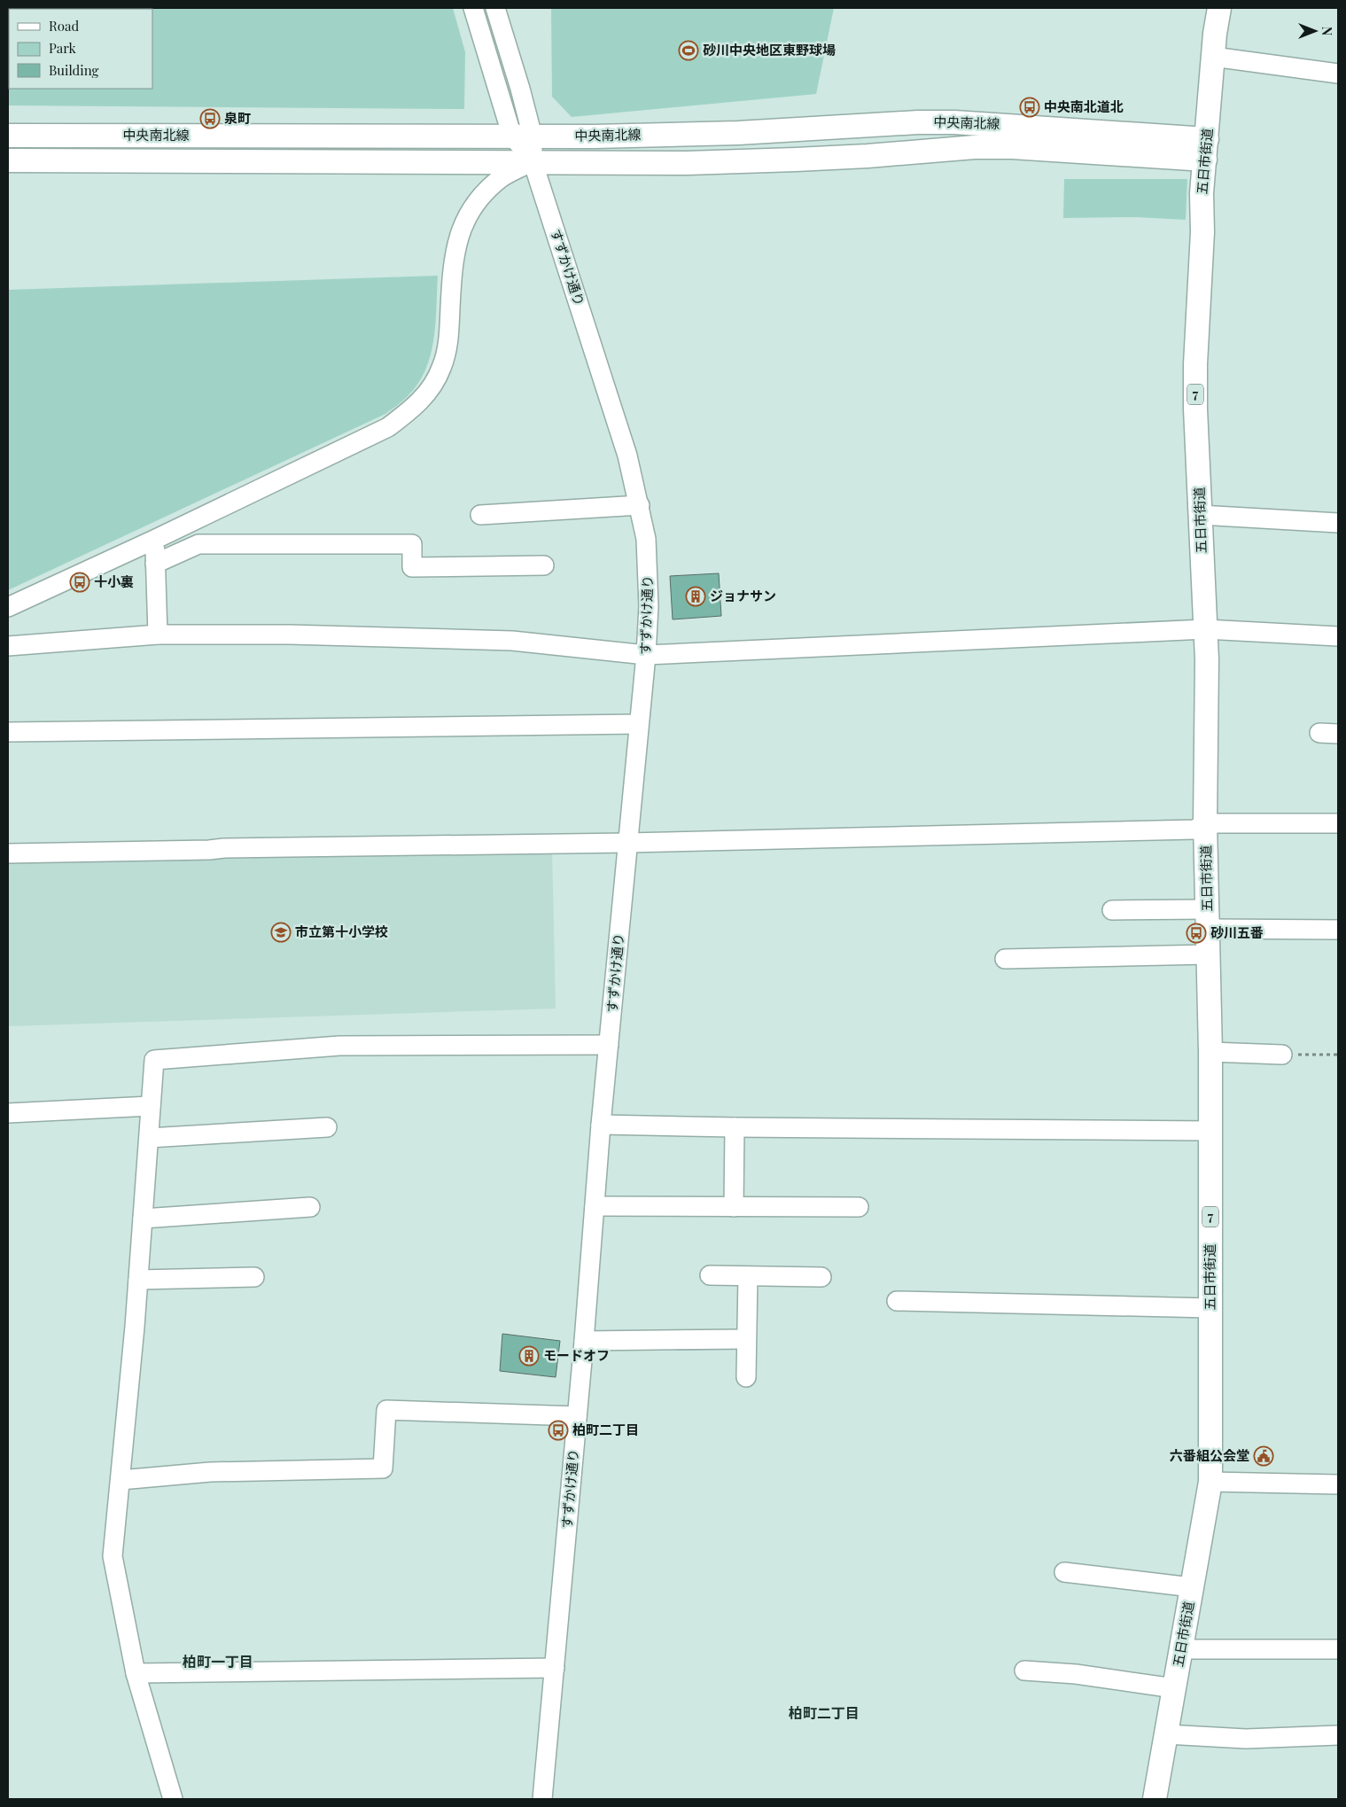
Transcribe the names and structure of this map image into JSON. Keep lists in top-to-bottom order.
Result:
{
  "streets": {
    "main road": ["中央南北線", "五日市街道", "7"],
    "street": ["すずかけ通り"]
  },
  "crossings": [
    ["中央南北線", "五日市街道"],
    ["中央南北線", "すずかけ通り"]
  ],
  "districts": ["柏町一丁目", "柏町二丁目"],
  "places": {
    "sports": ["砂川中央地区東野球場"],
    "bus stop": [
      "中央南北道北",
      "泉町",
      "十小裏",
      "砂川五番",
      "柏町二丁目"
    ],
    "building": ["ジョナサン", "モードオフ"],
    "school or university": ["市立第十小学校"],
    "public building": ["六番組公会堂"]
  },
  "legend": ["Road", "Park", "Building"],
  "north": "right"
}
